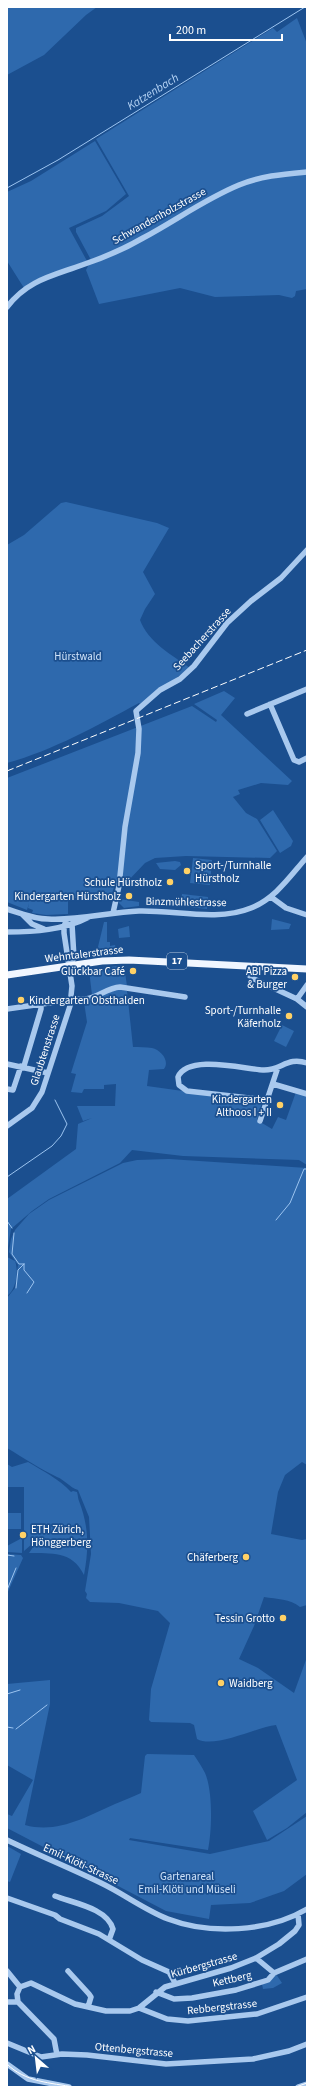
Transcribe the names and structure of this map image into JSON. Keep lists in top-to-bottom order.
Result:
{
  "streets": {
    "main road": ["Wehntalerstrasse", "17"],
    "street": [
      "Schwandenholzstrasse",
      "Seebacherstrasse",
      "Binzmühlestrasse",
      "Glaubtenstrasse",
      "Emil-Klöti-Strasse",
      "Kürbergstrasse",
      "Kettberg",
      "Rebbergstrasse",
      "Ottenbergstrasse"
    ]
  },
  "crossings": [
    ["Seebacherstrasse", "Binzmühlestrasse"],
    ["Wehntalerstrasse", "Glaubtenstrasse"],
    ["Emil-Klöti-Strasse", "Kürbergstrasse"],
    ["Kürbergstrasse", "Kettberg"],
    ["Kürbergstrasse", "Rebbergstrasse"]
  ],
  "water": ["Katzenbach"],
  "parks": ["Hürstwald", "Gartenareal Emil-Klöti und Müseli"],
  "places": [
    "Sport-/Turnhalle Hürstholz",
    "Schule Hürstholz",
    "Kindergarten Hürstholz",
    "Glückbar Café",
    "ABI Pizza & Burger",
    "Kindergarten Obsthalden",
    "Sport-/Turnhalle Käferholz",
    "Kindergarten Althoos I + II",
    "ETH Zürich, Hönggerberg",
    "Chäferberg",
    "Tessin Grotto",
    "Waidberg"
  ],
  "scale_bar": "200 m",
  "north": "top left"
}
